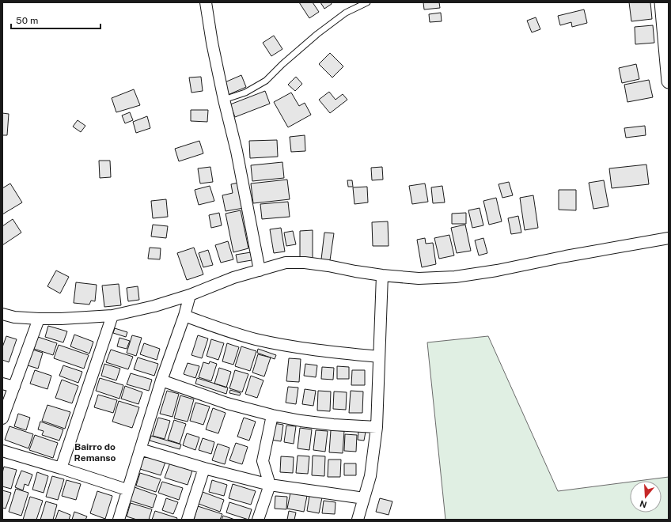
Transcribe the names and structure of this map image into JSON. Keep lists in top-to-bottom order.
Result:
{
  "districts": ["Bairro do Remanso"],
  "scale_bar": "50 m",
  "north": "bottom"
}
